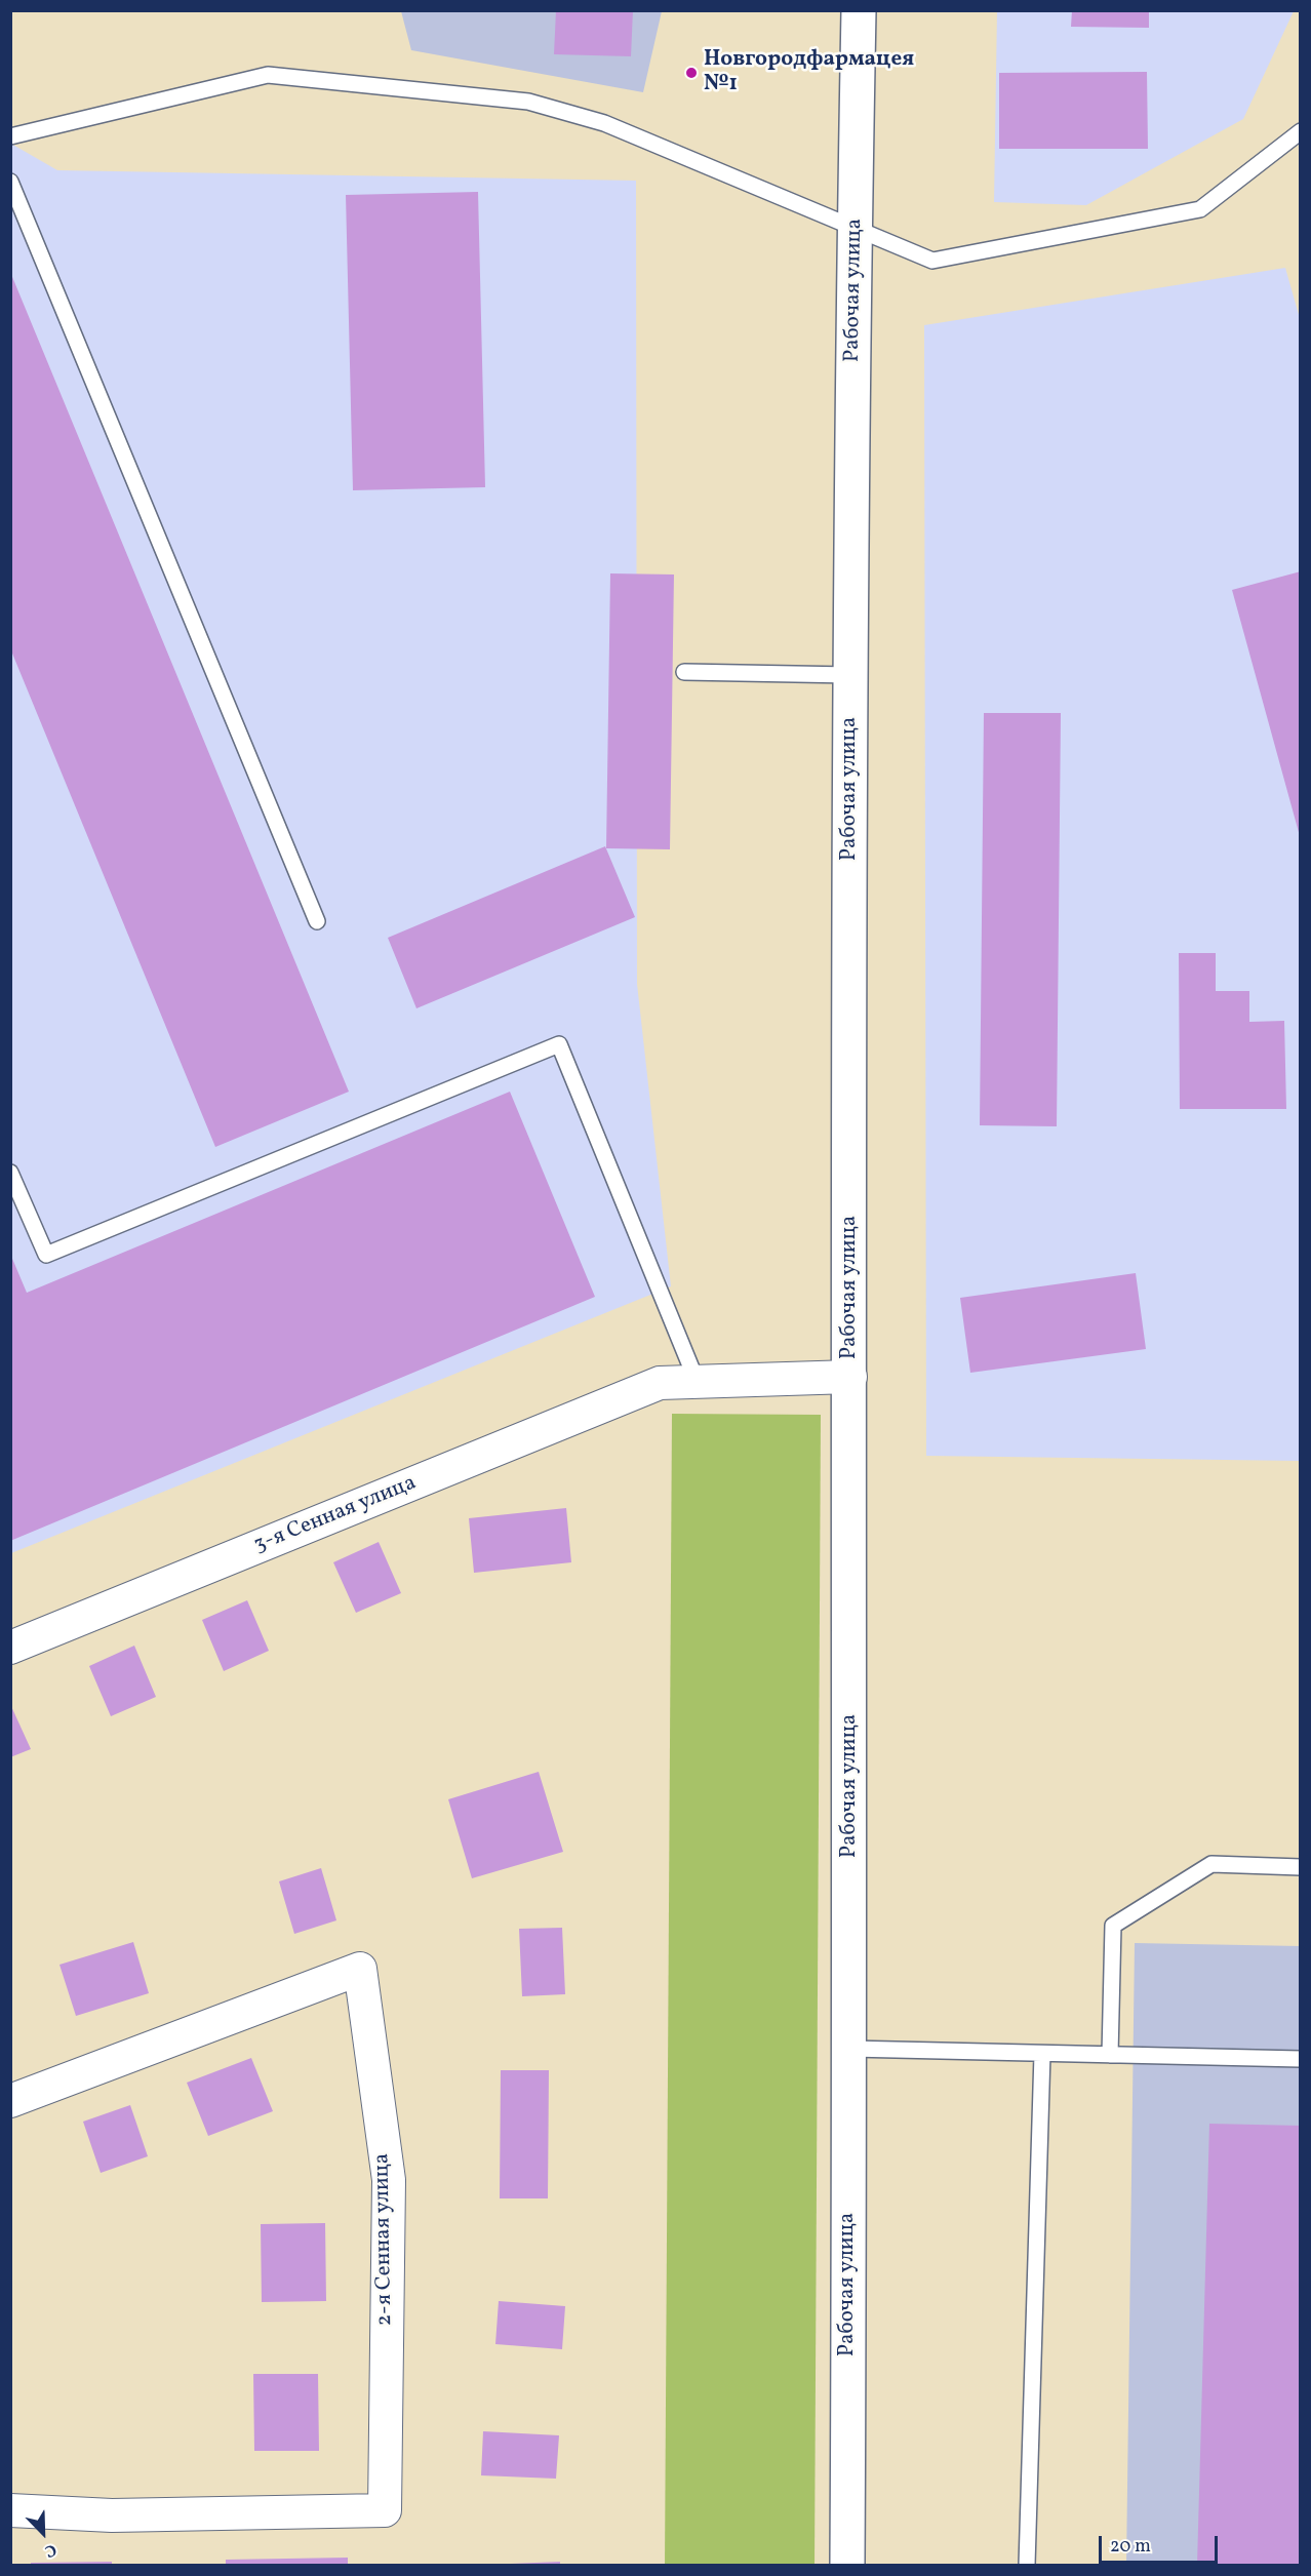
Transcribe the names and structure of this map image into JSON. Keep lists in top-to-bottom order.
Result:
{
  "streets": {
    "main road": ["Рабочая улица"],
    "street": ["3-я Сенная улица", "2-я Сенная улица"]
  },
  "crossings": [
    ["Рабочая улица", "3-я Сенная улица"]
  ],
  "places": ["Новгородфармацея №1"],
  "scale_bar": "20 m",
  "north": "bottom right"
}
